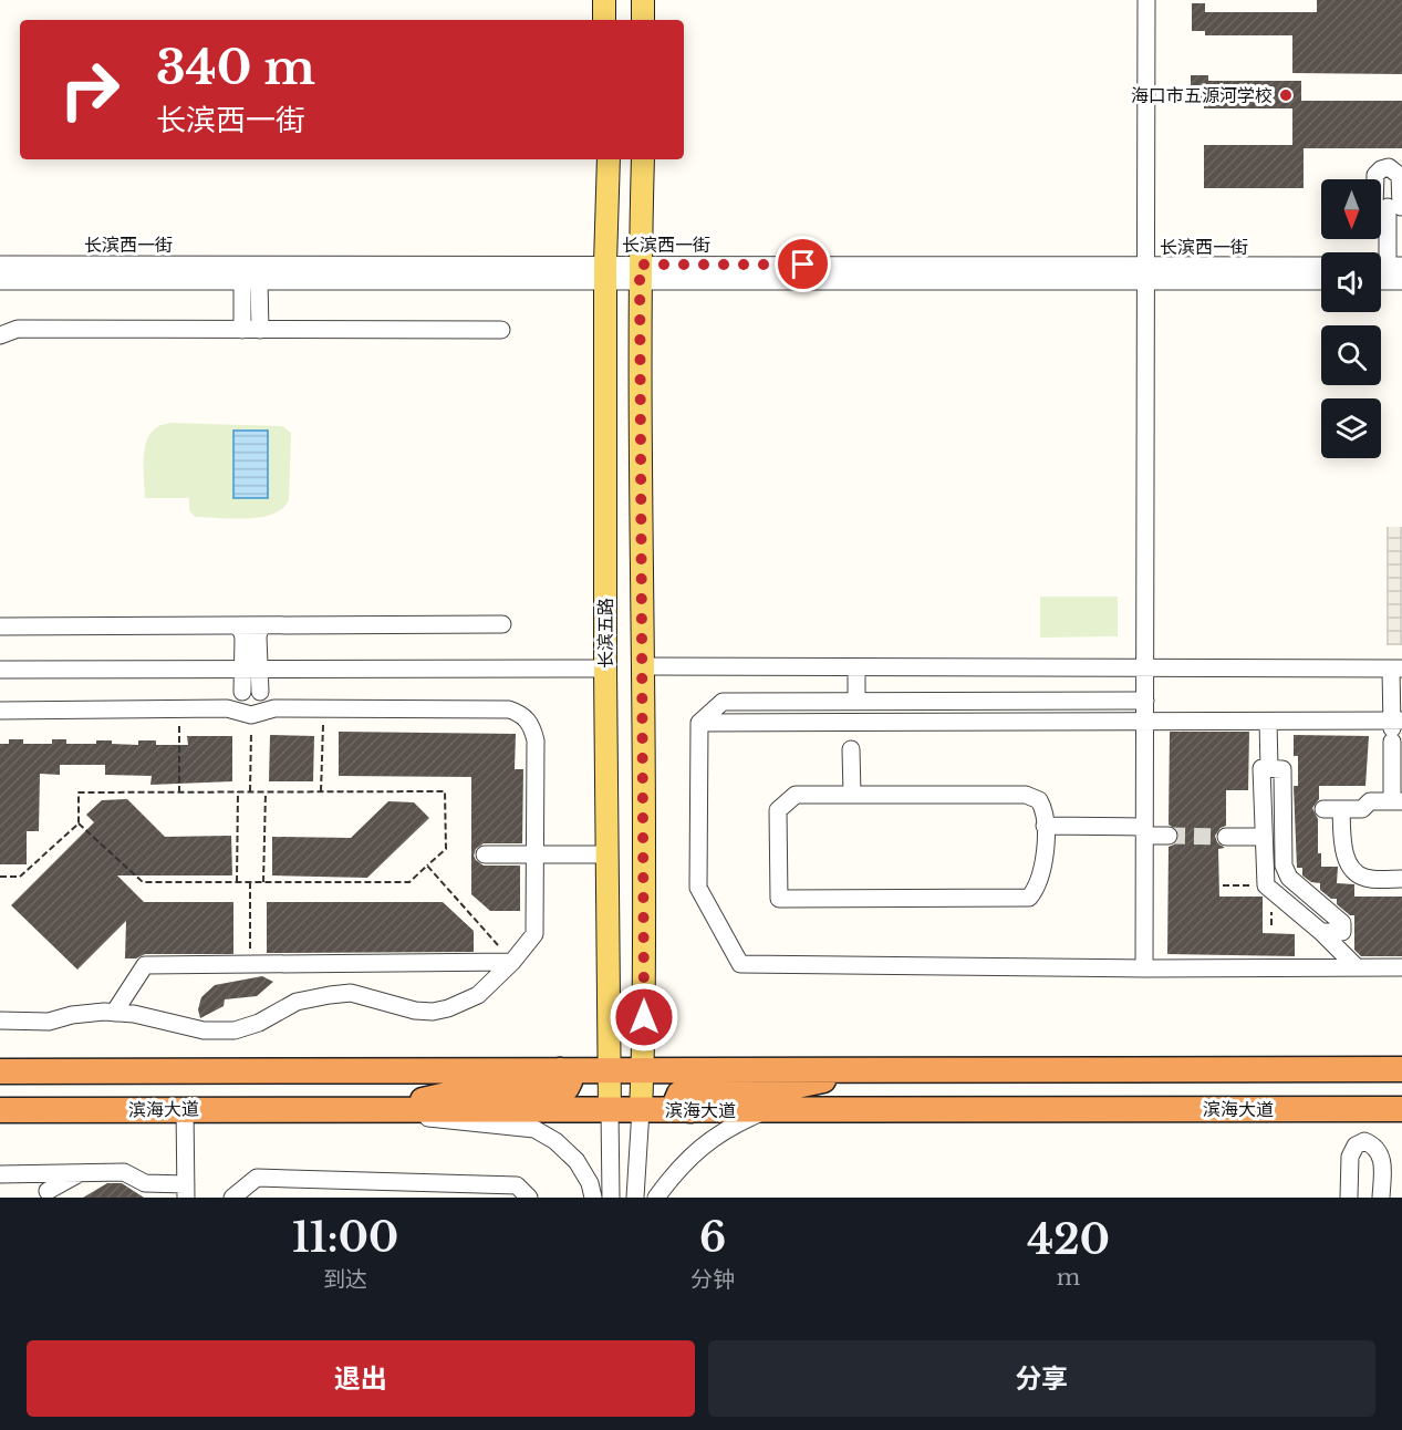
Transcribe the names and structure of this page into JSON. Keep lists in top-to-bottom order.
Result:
{
  "streets": {
    "highway": ["滨海大道"],
    "main road": ["长滨五路"],
    "street": ["长滨西一街"]
  },
  "crossings": [
    ["长滨西一街", "长滨五路"],
    ["长滨五路", "滨海大道"]
  ],
  "places": ["海口市五源河学校"],
  "north": "bottom",
  "page": {
    "turn": ["340 m", "长滨西一街"],
    "eta": [
      "11:00",
      "到达",
      "6",
      "分钟",
      "420",
      "m"
    ],
    "buttons": ["退出", "分享"]
  }
}
